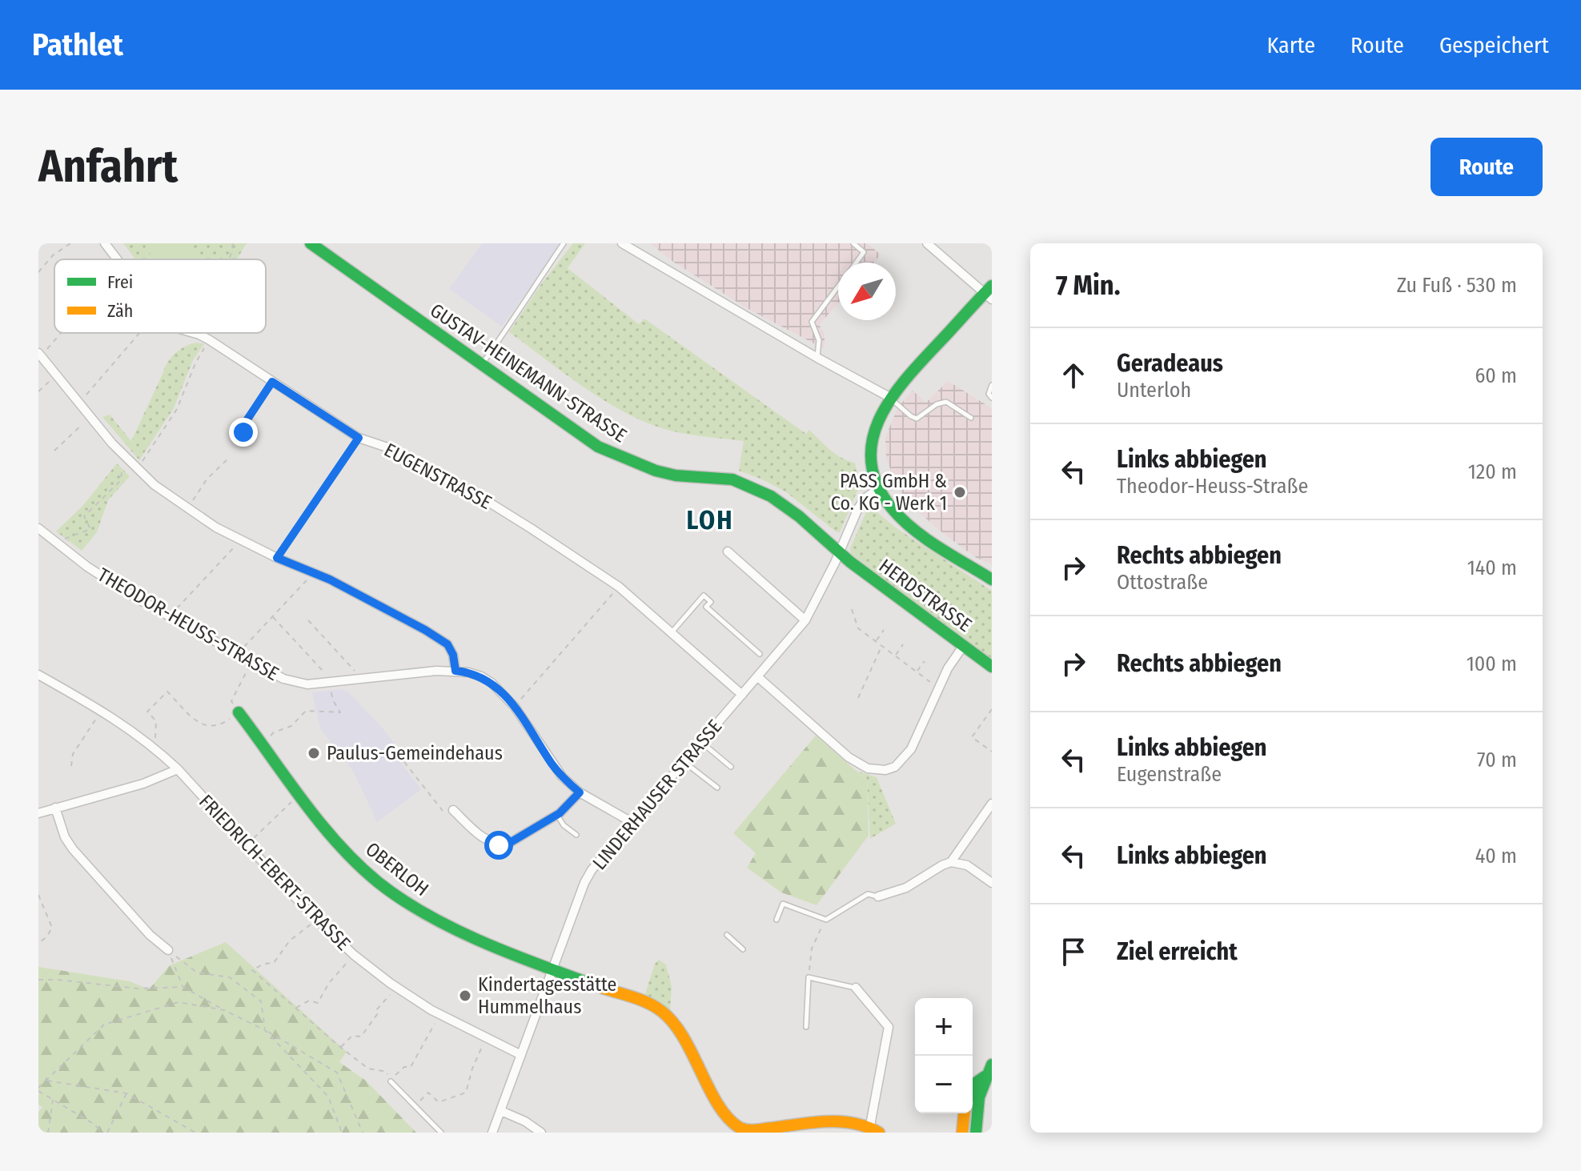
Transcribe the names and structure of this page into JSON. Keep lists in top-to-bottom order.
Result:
{
  "streets": {
    "street": [
      "GUSTAV-HEINEMANN-STRASSE",
      "EUGENSTRASSE",
      "HERDSTRASSE",
      "THEODOR-HEUSS-STRASSE",
      "LINDERHAUSER STRASSE",
      "OBERLOH",
      "FRIEDRICH-EBERT-STRASSE"
    ]
  },
  "crossings": [
    ["GUSTAV-HEINEMANN-STRASSE", "HERDSTRASSE"],
    ["GUSTAV-HEINEMANN-STRASSE", "LINDERHAUSER STRASSE"],
    ["EUGENSTRASSE", "LINDERHAUSER STRASSE"],
    ["HERDSTRASSE", "LINDERHAUSER STRASSE"],
    ["THEODOR-HEUSS-STRASSE", "LINDERHAUSER STRASSE"],
    ["LINDERHAUSER STRASSE", "OBERLOH"],
    ["LINDERHAUSER STRASSE", "FRIEDRICH-EBERT-STRASSE"]
  ],
  "districts": ["LOH"],
  "places": ["PASS GmbH & Co. KG - Werk 1", "Paulus-Gemeindehaus", "Kindertagesstätte Hummelhaus"],
  "legend": ["Frei", "Zäh"],
  "north": "bottom left",
  "page": {
    "header": "Pathlet",
    "nav": ["Karte", "Route", "Gespeichert"],
    "buttons": "Route",
    "title": "Anfahrt",
    "heading": ["7 Min.", "Zu Fuß · 530 m"],
    "list": [
      ["Geradeaus", "Unterloh", "60 m"],
      ["Links abbiegen", "Theodor-Heuss-Straße", "120 m"],
      ["Rechts abbiegen", "Ottostraße", "140 m"],
      ["Rechts abbiegen", "100 m"],
      ["Links abbiegen", "Eugenstraße", "70 m"],
      ["Links abbiegen", "40 m"],
      "Ziel erreicht"
    ],
    "map_buttons": ["+", "−"]
  }
}
